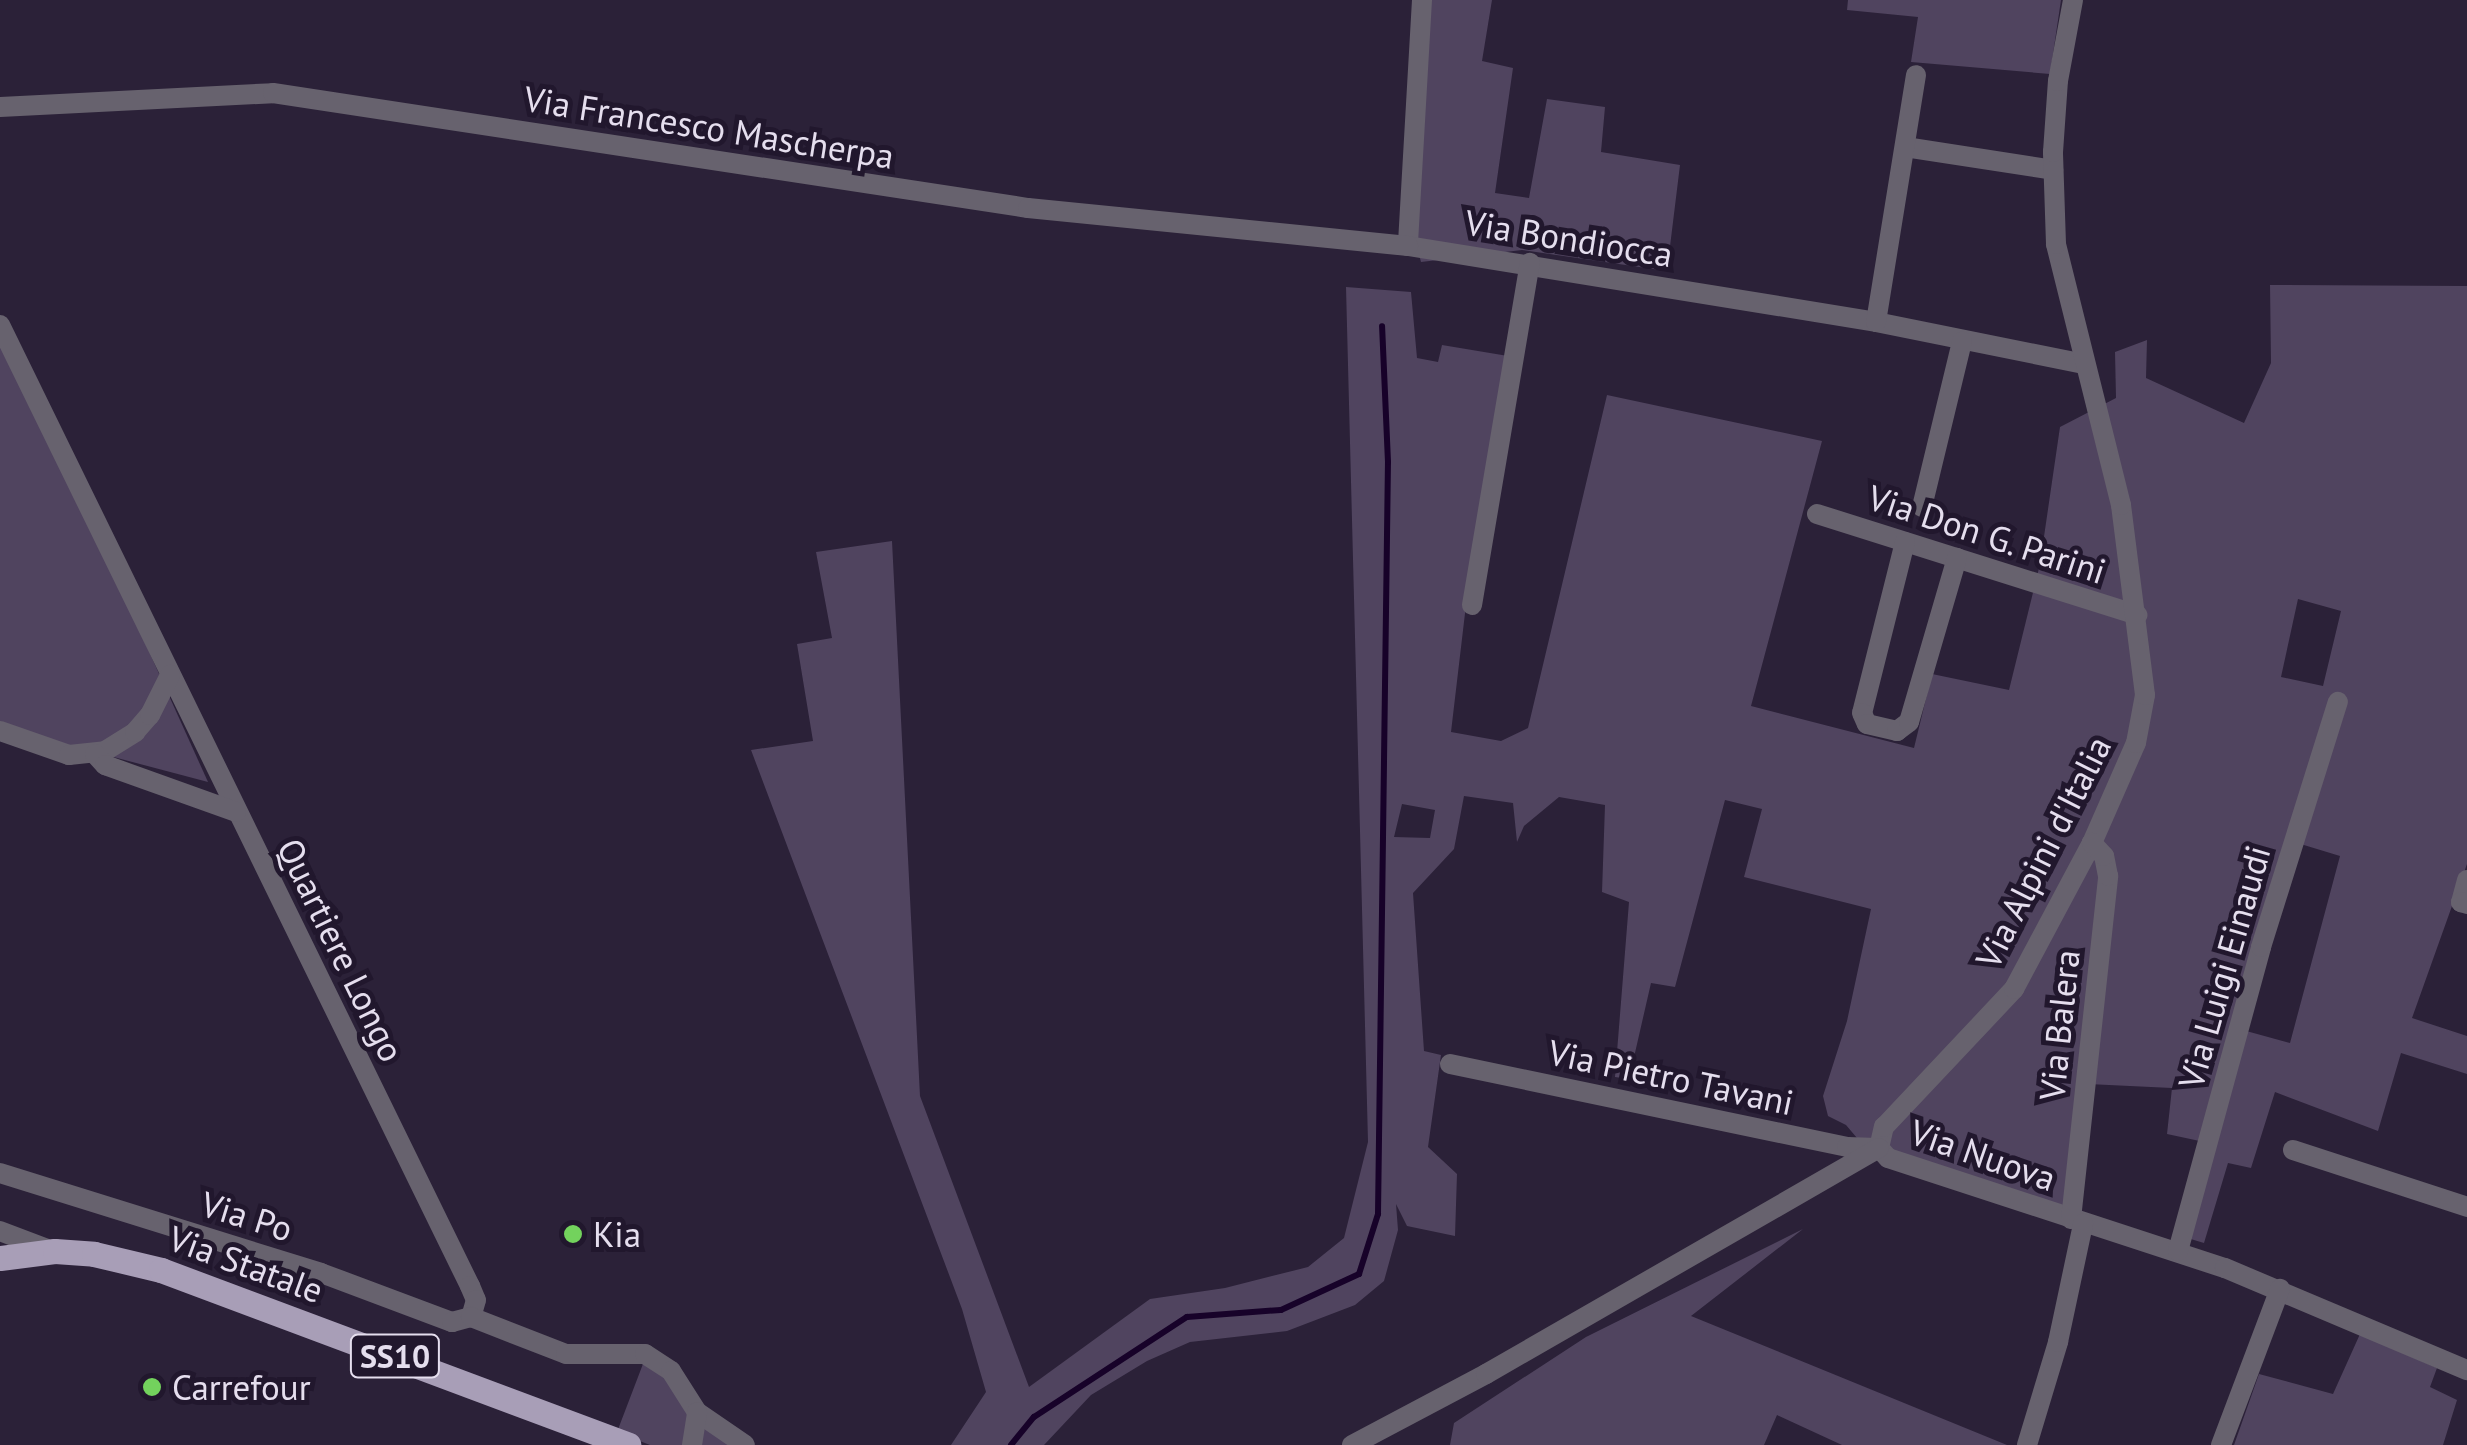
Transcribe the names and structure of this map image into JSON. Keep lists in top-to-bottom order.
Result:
{
  "streets": {
    "main road": ["Via Statale", "SS10"],
    "street": [
      "Via Francesco Mascherpa",
      "Via Bondiocca",
      "Via Don G. Parini",
      "Via Alpini d'Italia",
      "Quartiere Longo",
      "Via Luigi Einaudi",
      "Via Balera",
      "Via Pietro Tavani",
      "Via Nuova",
      "Via Po"
    ]
  },
  "crossings": [
    ["Via Francesco Mascherpa", "Via Bondiocca"],
    ["Via Bondiocca", "Via Alpini d'Italia"],
    ["Via Don G. Parini", "Via Alpini d'Italia"],
    ["Via Alpini d'Italia", "Via Balera"],
    ["Via Alpini d'Italia", "Via Pietro Tavani"],
    ["Via Alpini d'Italia", "Via Nuova"],
    ["Quartiere Longo", "Via Po"],
    ["Via Luigi Einaudi", "Via Nuova"],
    ["Via Balera", "Via Nuova"],
    ["Via Pietro Tavani", "Via Nuova"]
  ],
  "places": ["Kia", "Carrefour"]
}
